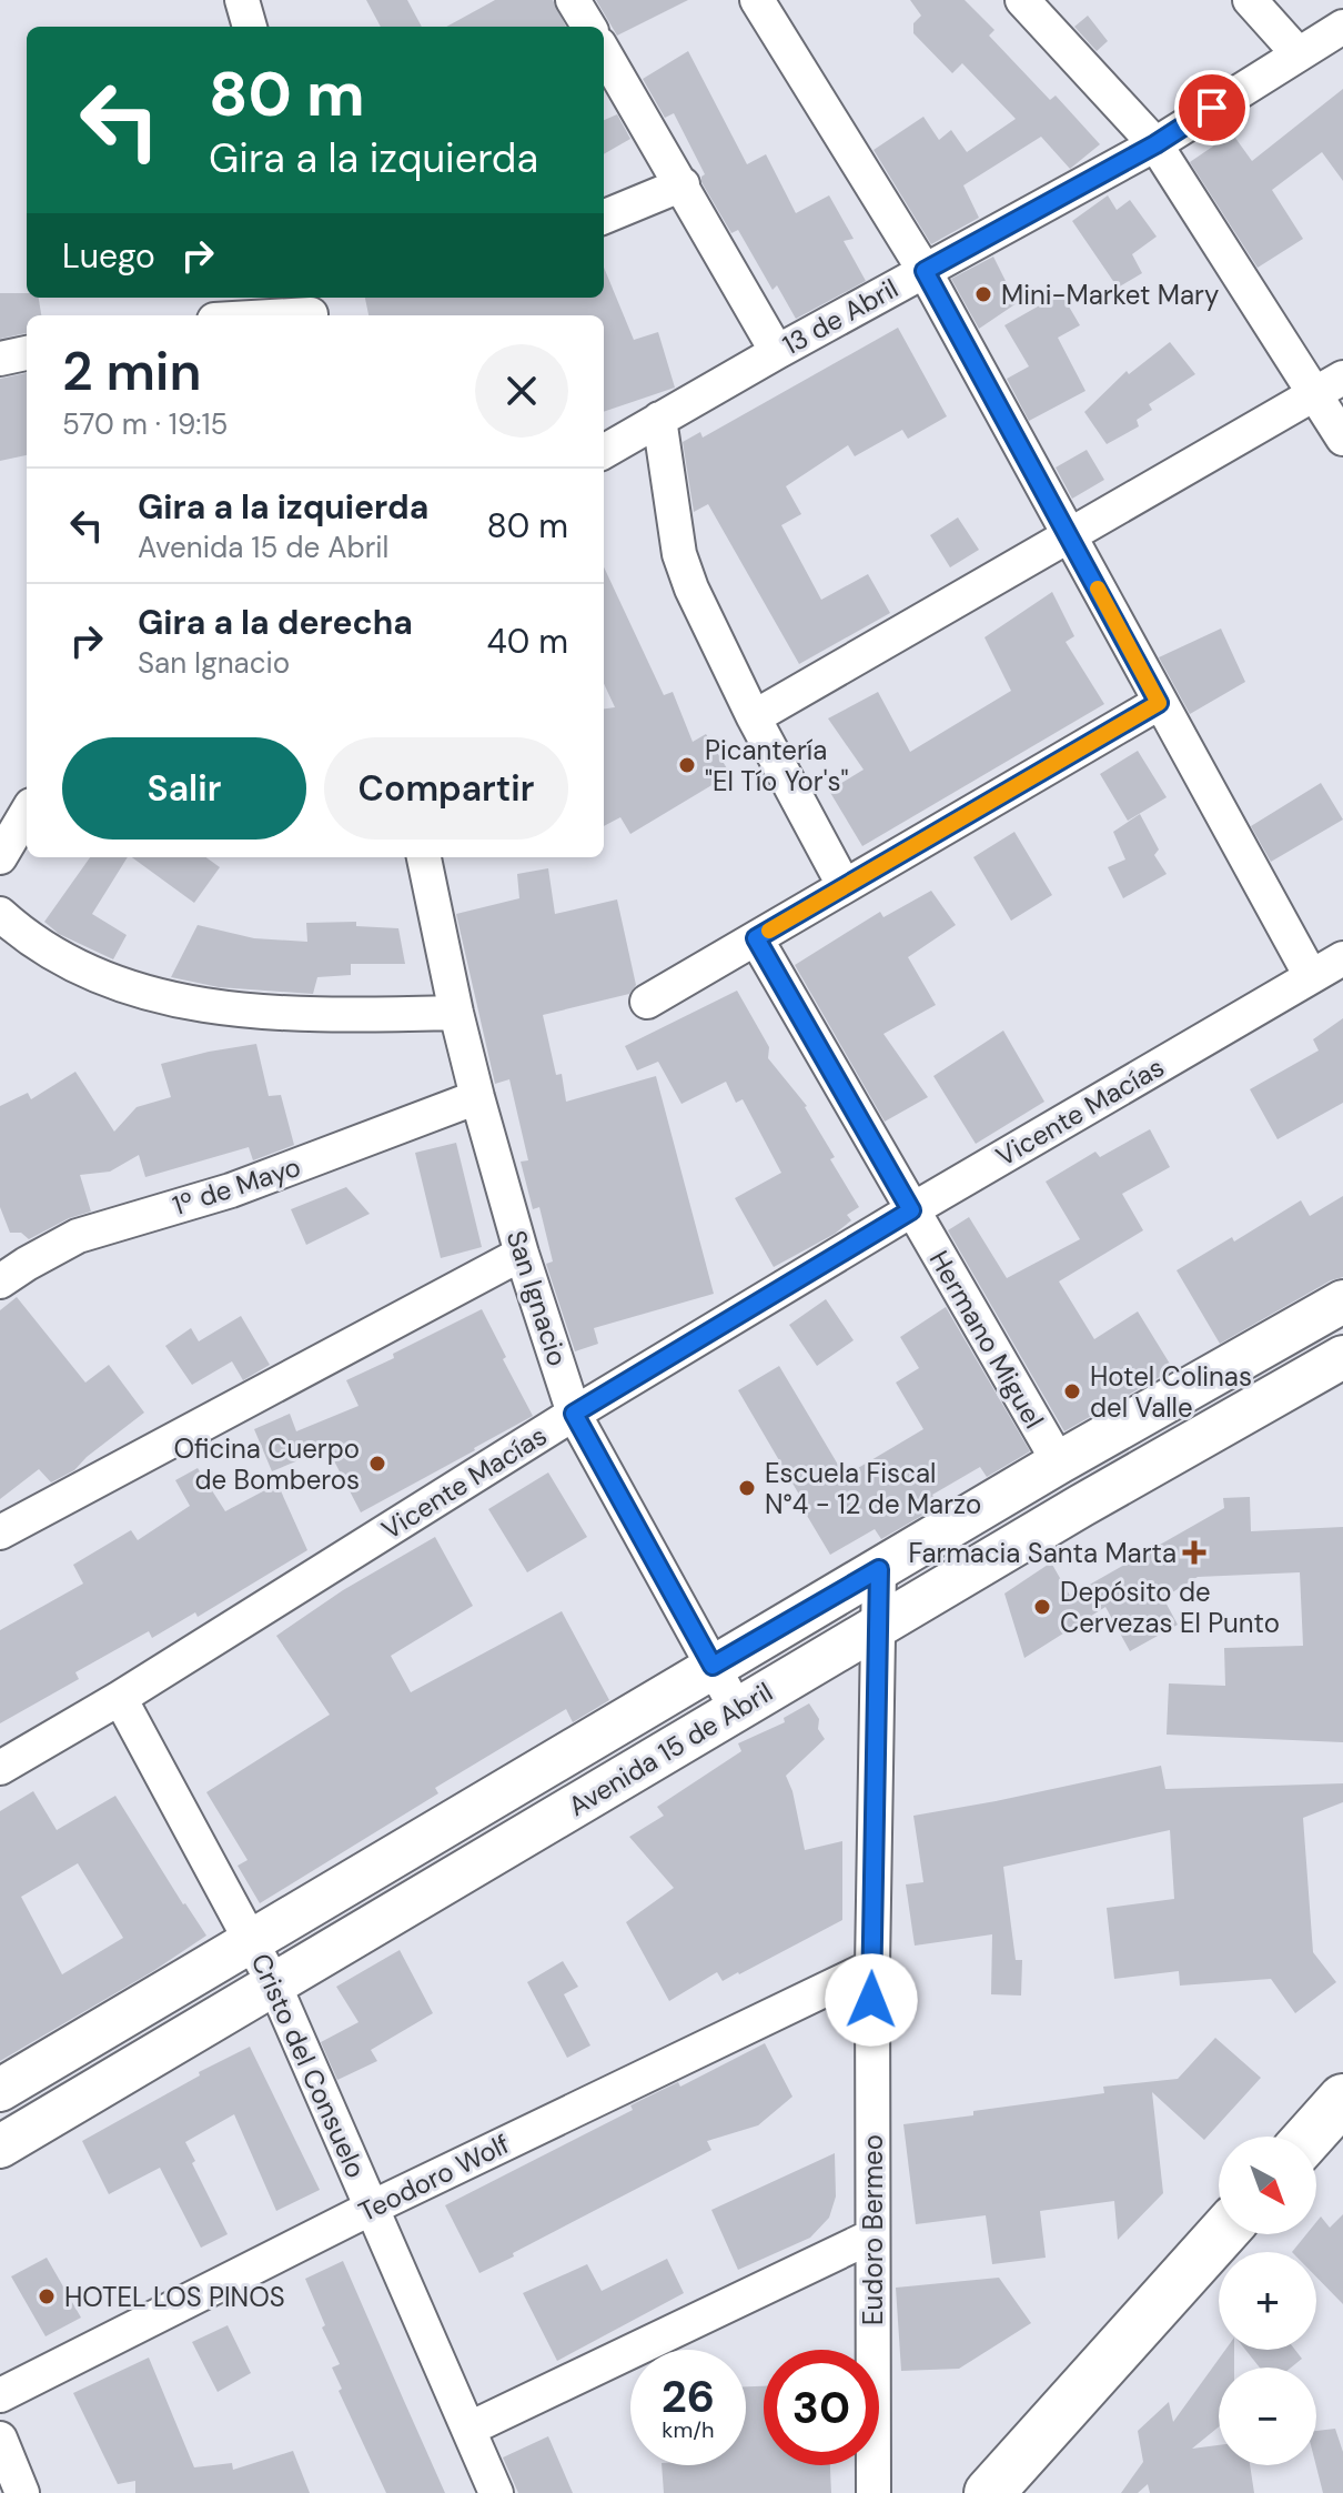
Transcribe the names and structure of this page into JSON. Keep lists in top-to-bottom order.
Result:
{
  "streets": {
    "main road": ["Avenida 15 de Abril"],
    "street": [
      "13 de Abril",
      "Vicente Macías",
      "1º de Mayo",
      "San Ignacio",
      "Hermano Miguel",
      "Cristo del Consuelo",
      "Teodoro Wolf",
      "Eudoro Bermeo"
    ]
  },
  "crossings": [
    ["Vicente Macías", "San Ignacio"],
    ["Vicente Macías", "Hermano Miguel"],
    ["Vicente Macías", "Cristo del Consuelo"],
    ["1º de Mayo", "San Ignacio"],
    ["San Ignacio", "Avenida 15 de Abril"],
    ["Hermano Miguel", "Avenida 15 de Abril"],
    ["Avenida 15 de Abril", "Cristo del Consuelo"],
    ["Avenida 15 de Abril", "Eudoro Bermeo"],
    ["Cristo del Consuelo", "Teodoro Wolf"],
    ["Teodoro Wolf", "Eudoro Bermeo"]
  ],
  "places": {
    "other": [
      "Mini-Market Mary",
      "Picantería \"El Tío Yor's\"",
      "Hotel Colinas del Valle",
      "Oficina Cuerpo de Bomberos",
      "Escuela Fiscal N°4 - 12 de Marzo",
      "Depósito de Cervezas El Punto",
      "HOTEL LOS PINOS"
    ],
    "health": ["Farmacia Santa Marta"]
  },
  "north": "bottom right",
  "page": {
    "turn": ["80 m", "Gira a la izquierda"],
    "then": "Luego",
    "heading": ["2 min", "570 m · 19:15"],
    "list": [
      {
        "name": "Gira a la izquierda",
        "note": "Avenida 15 de Abril",
        "value": "80 m"
      },
      {
        "name": "Gira a la derecha",
        "note": "San Ignacio",
        "value": "40 m"
      }
    ],
    "buttons": ["Salir", "Compartir"],
    "map_buttons": ["+", "−"],
    "speed": "26 km/h",
    "limit": "30"
  }
}
